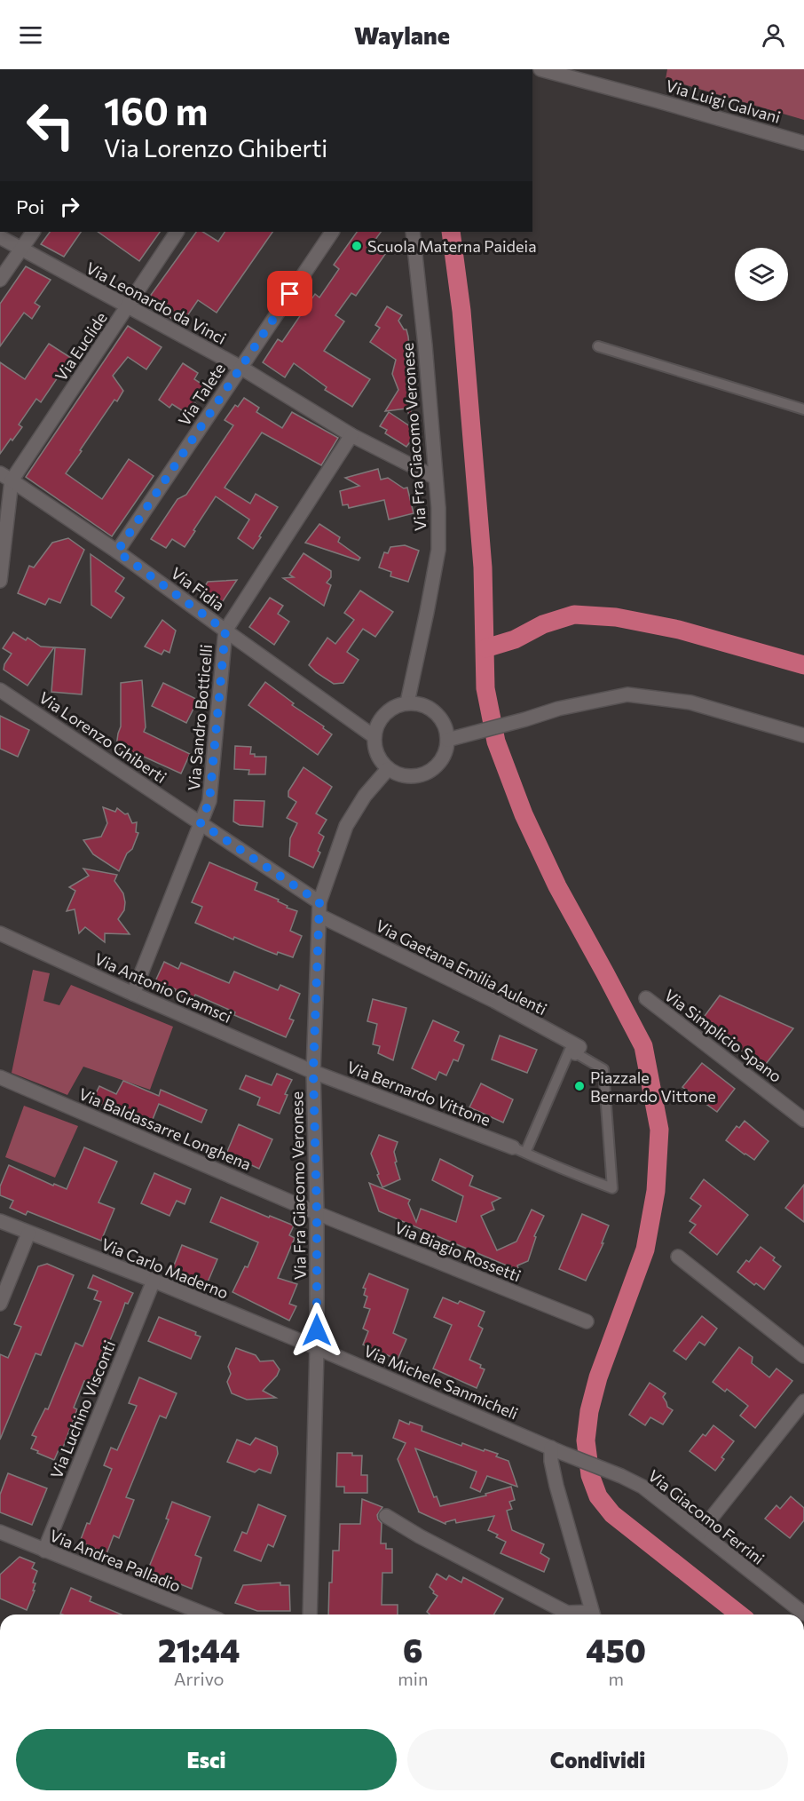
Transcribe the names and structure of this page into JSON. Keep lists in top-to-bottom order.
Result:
{
  "streets": {
    "street": [
      "Via Luigi Galvani",
      "Via Leonardo da Vinci",
      "Via Euclide",
      "Via Talete",
      "Via Fra Giacomo Veronese",
      "Via Fidia",
      "Via Sandro Botticelli",
      "Via Lorenzo Ghiberti",
      "Via Gaetana Emilia Aulenti",
      "Via Antonio Gramsci",
      "Via Simplicio Spano",
      "Via Bernardo Vittone",
      "Via Baldassarre Longhena",
      "Via Biagio Rossetti",
      "Via Carlo Maderno",
      "Via Michele Sanmicheli",
      "Via Luchino Visconti",
      "Via Giacomo Ferrini",
      "Via Andrea Palladio"
    ]
  },
  "crossings": [
    ["Via Leonardo da Vinci", "Via Euclide"],
    ["Via Leonardo da Vinci", "Via Talete"],
    ["Via Leonardo da Vinci", "Via Fra Giacomo Veronese"],
    ["Via Leonardo da Vinci", "Via Sandro Botticelli"],
    ["Via Euclide", "Via Fidia"],
    ["Via Talete", "Via Fidia"],
    ["Via Fra Giacomo Veronese", "Via Fidia"],
    ["Via Fra Giacomo Veronese", "Via Lorenzo Ghiberti"],
    ["Via Fra Giacomo Veronese", "Via Gaetana Emilia Aulenti"],
    ["Via Fra Giacomo Veronese", "Via Antonio Gramsci"],
    ["Via Fra Giacomo Veronese", "Via Bernardo Vittone"],
    ["Via Fra Giacomo Veronese", "Via Baldassarre Longhena"],
    ["Via Fra Giacomo Veronese", "Via Biagio Rossetti"],
    ["Via Fra Giacomo Veronese", "Via Carlo Maderno"],
    ["Via Fra Giacomo Veronese", "Via Michele Sanmicheli"],
    ["Via Fidia", "Via Sandro Botticelli"],
    ["Via Sandro Botticelli", "Via Lorenzo Ghiberti"],
    ["Via Sandro Botticelli", "Via Antonio Gramsci"],
    ["Via Lorenzo Ghiberti", "Via Gaetana Emilia Aulenti"],
    ["Via Antonio Gramsci", "Via Bernardo Vittone"],
    ["Via Baldassarre Longhena", "Via Biagio Rossetti"],
    ["Via Carlo Maderno", "Via Michele Sanmicheli"],
    ["Via Carlo Maderno", "Via Luchino Visconti"],
    ["Via Michele Sanmicheli", "Via Giacomo Ferrini"],
    ["Via Luchino Visconti", "Via Andrea Palladio"]
  ],
  "places": ["Scuola Materna Paideia", "Piazzale Bernardo Vittone"],
  "page": {
    "header": "Waylane",
    "turn": ["160 m", "Via Lorenzo Ghiberti"],
    "then": "Poi",
    "eta": [
      "21:44",
      "Arrivo",
      "6",
      "min",
      "450",
      "m"
    ],
    "buttons": ["Esci", "Condividi"]
  }
}
